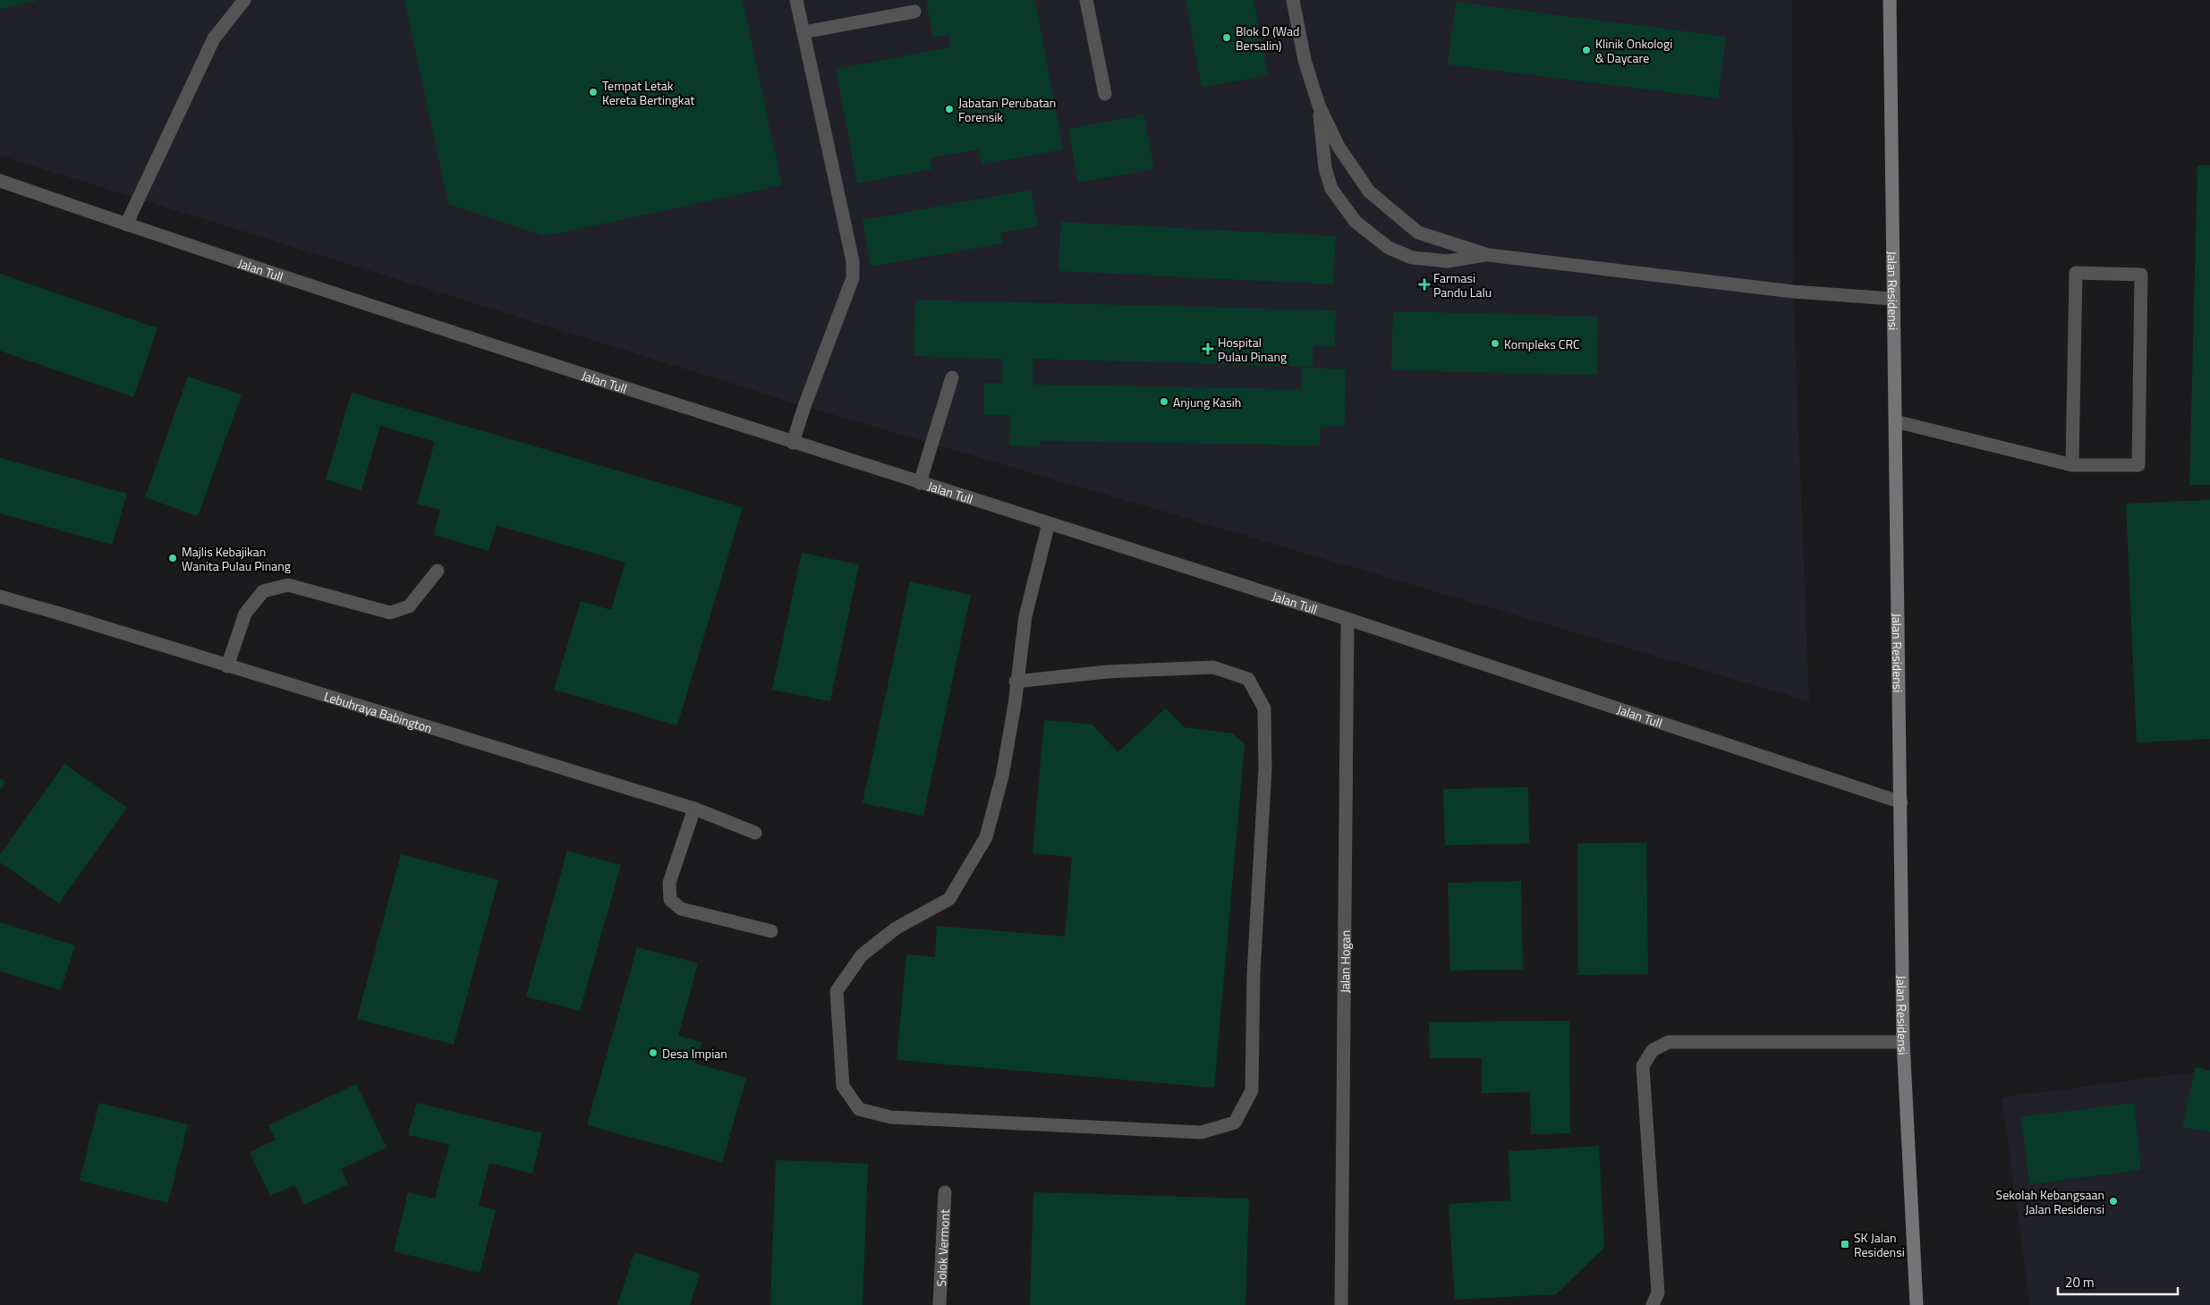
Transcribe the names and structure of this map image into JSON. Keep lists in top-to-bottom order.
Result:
{
  "streets": {
    "main road": ["Jalan Residensi"],
    "street": [
      "Jalan Tull",
      "Lebuhraya Babington",
      "Jalan Hogan",
      "Solok Vermont"
    ]
  },
  "crossings": [
    ["Jalan Tull", "Jalan Residensi"],
    ["Jalan Tull", "Jalan Hogan"]
  ],
  "places": {
    "other": [
      "Blok D (Wad Bersalin)",
      "Klinik Onkologi & Daycare",
      "Tempat Letak Kereta Bertingkat",
      "Jabatan Perubatan Forensik",
      "Kompleks CRC",
      "Anjung Kasih",
      "Majlis Kebajikan Wanita Pulau Pinang",
      "Desa Impian",
      "Sekolah Kebangsaan Jalan Residensi"
    ],
    "health": ["Farmasi Pandu Lalu", "Hospital Pulau Pinang"],
    "transit": ["SK Jalan Residensi"]
  },
  "scale_bar": "20 m"
}
